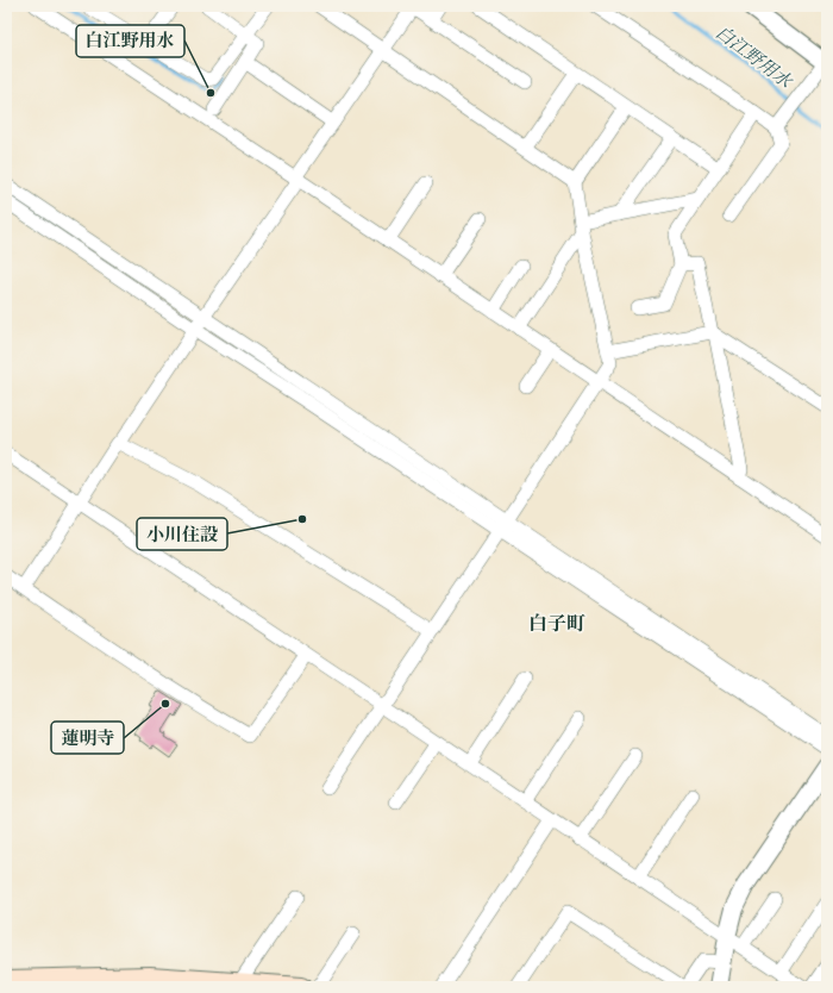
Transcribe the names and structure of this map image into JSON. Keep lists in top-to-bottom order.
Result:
{
  "districts": ["白子町"],
  "water": ["白江野用水"],
  "places": ["白江野用水", "小川住設", "蓮明寺"]
}
